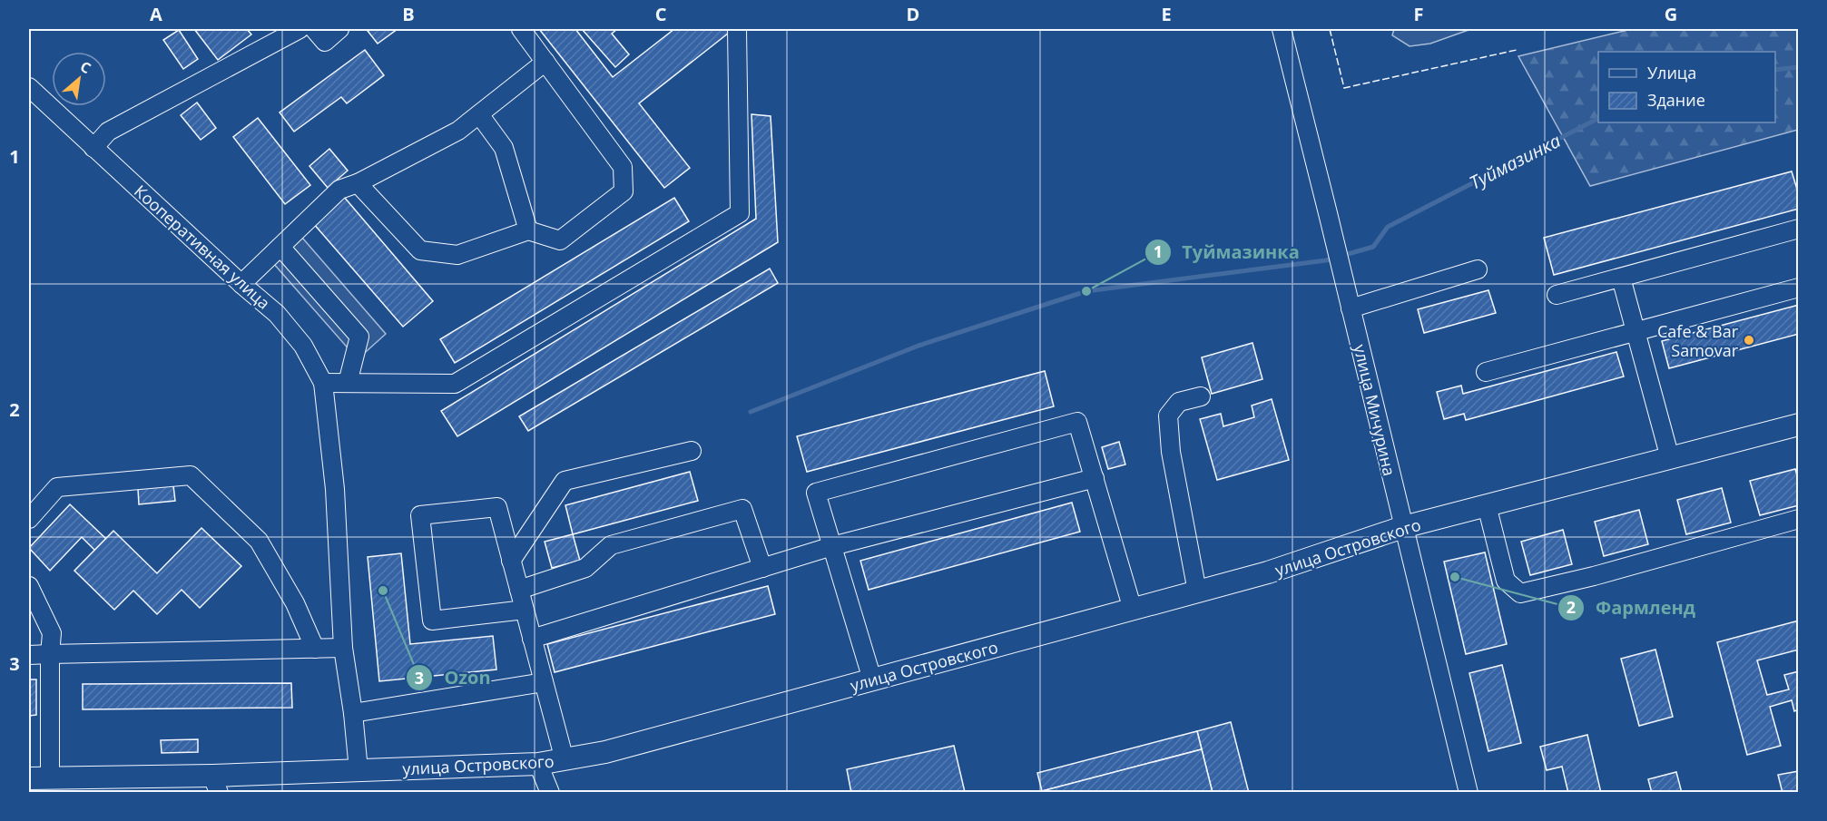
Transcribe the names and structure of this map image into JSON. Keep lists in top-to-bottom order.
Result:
{
  "streets": {
    "main road": ["улица Островского"],
    "street": ["Кооперативная улица", "улица Мичурина"]
  },
  "crossings": [
    ["Кооперативная улица", "улица Островского"],
    ["улица Мичурина", "улица Островского"]
  ],
  "water": ["Туймазинка"],
  "places": [
    "Туймазинка",
    "Cafe & Bar Samovar",
    "Фармленд",
    "Ozon"
  ],
  "legend": ["Улица", "Здание"],
  "north": "top right",
  "grid": {
    "columns": [
      "A",
      "B",
      "C",
      "D",
      "E",
      "F",
      "G"
    ],
    "rows": ["1", "2", "3"]
  }
}
